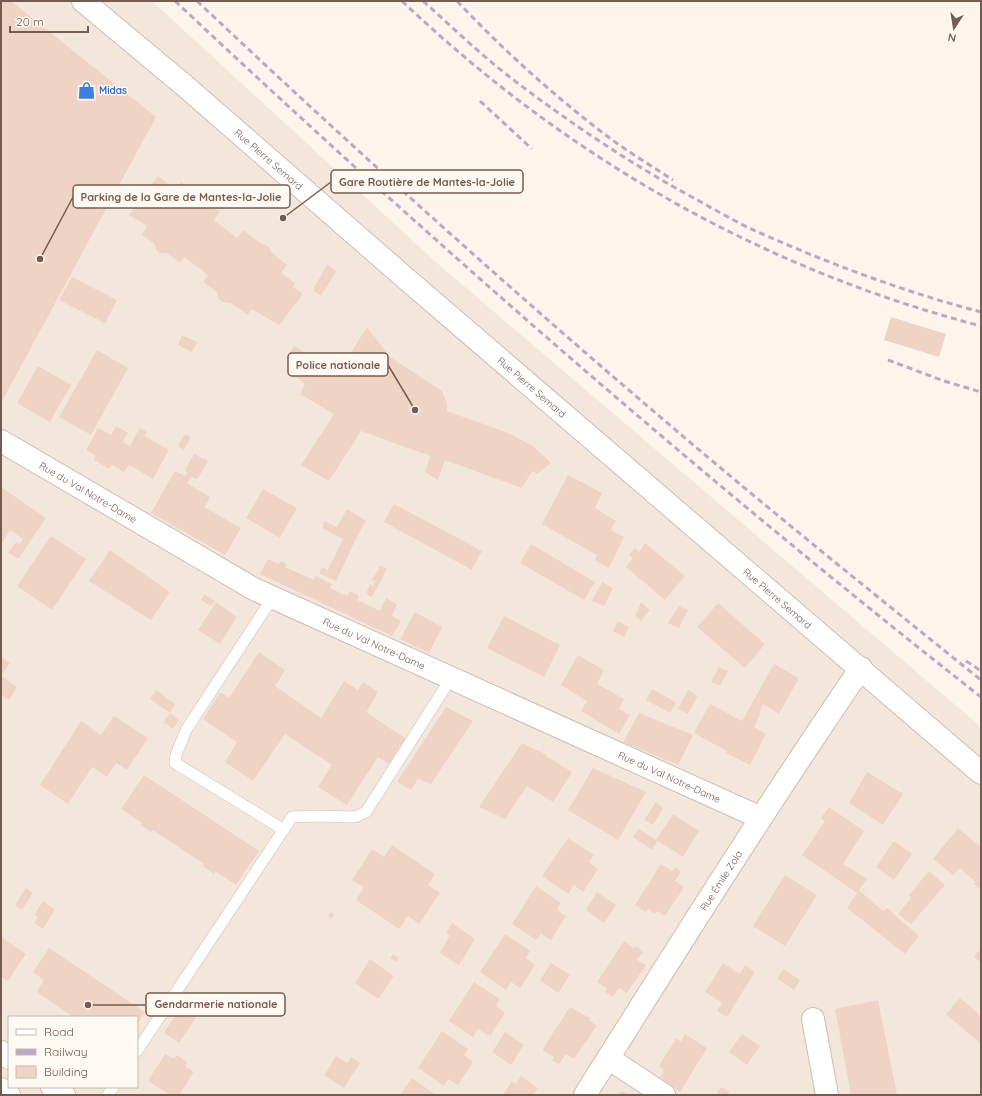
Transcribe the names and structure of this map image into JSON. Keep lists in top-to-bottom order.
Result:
{
  "streets": {
    "street": ["Rue Pierre Semard", "Rue du Val Notre-Dame", "Rue Émile Zola"]
  },
  "crossings": [
    ["Rue Pierre Semard", "Rue Émile Zola"],
    ["Rue du Val Notre-Dame", "Rue Émile Zola"]
  ],
  "places": {
    "shop": ["Midas"],
    "other": [
      "Gare Routière de Mantes-la-Jolie",
      "Parking de la Gare de Mantes-la-Jolie",
      "Police nationale",
      "Gendarmerie nationale"
    ]
  },
  "legend": ["Road", "Railway", "Building"],
  "scale_bar": "20 m",
  "north": "bottom"
}
